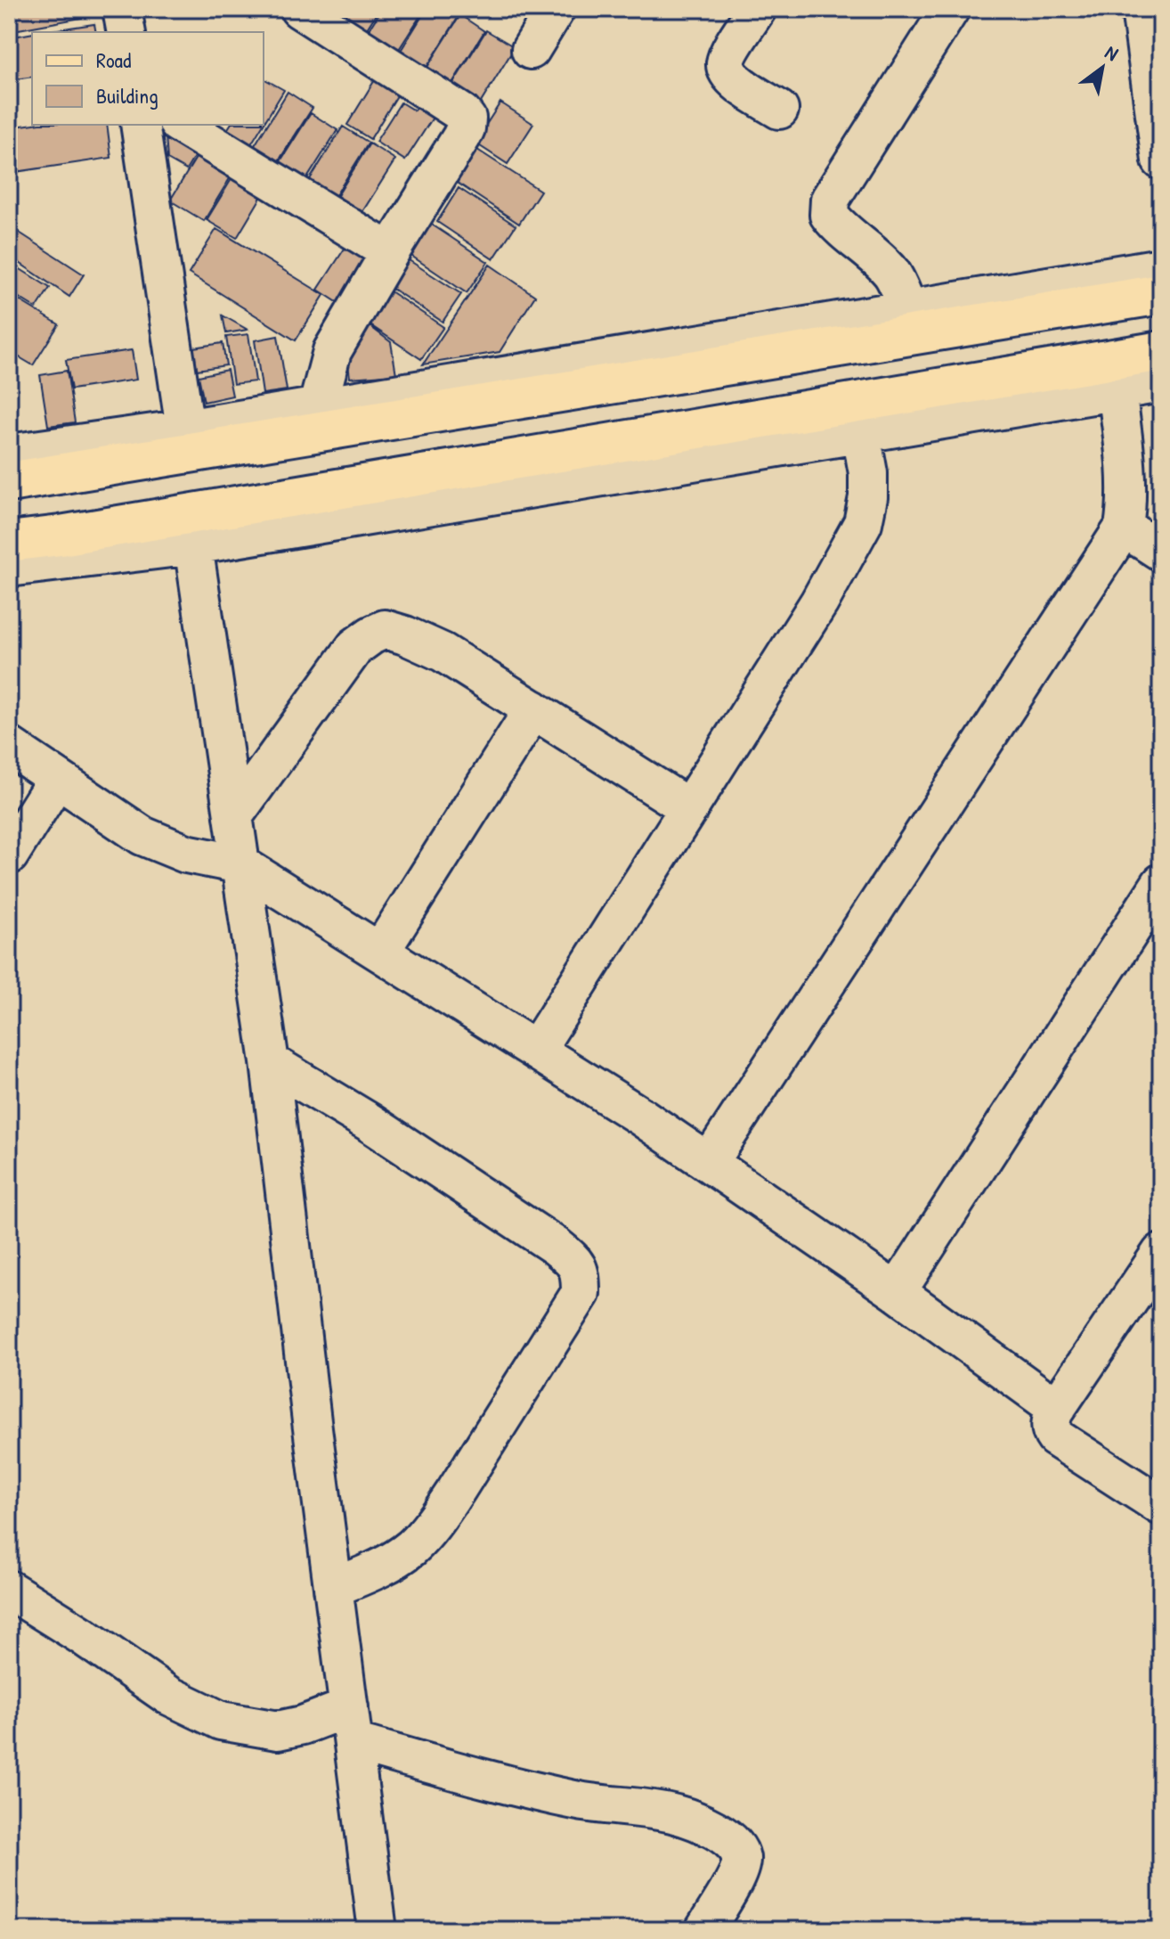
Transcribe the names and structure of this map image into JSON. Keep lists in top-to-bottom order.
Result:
{
  "legend": ["Road", "Building"],
  "north": "top right"
}
